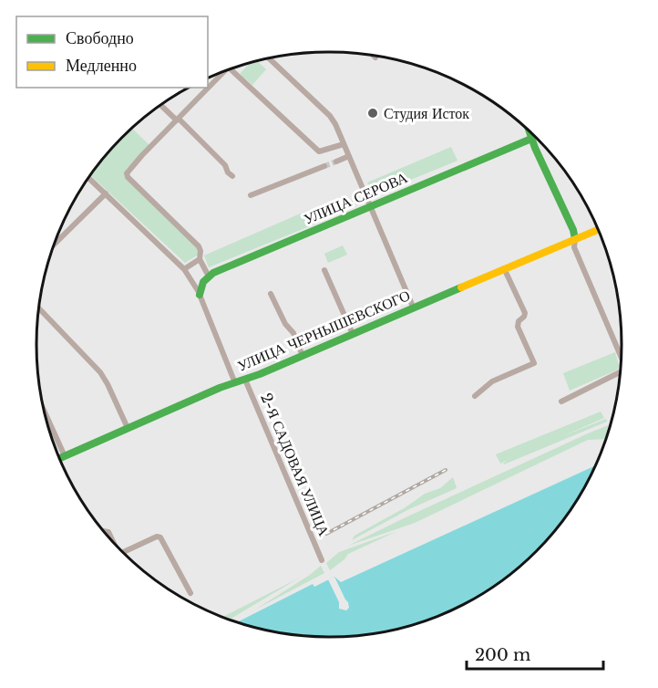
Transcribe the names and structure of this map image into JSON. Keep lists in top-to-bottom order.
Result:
{
  "streets": {
    "main road": ["УЛИЦА СЕРОВА", "УЛИЦА ЧЕРНЫШЕВСКОГО"],
    "street": ["2-Я САДОВАЯ УЛИЦА"]
  },
  "crossings": [
    ["УЛИЦА ЧЕРНЫШЕВСКОГО", "2-Я САДОВАЯ УЛИЦА"]
  ],
  "places": ["Студия Исток"],
  "legend": ["Свободно", "Медленно"],
  "scale_bar": "200 m"
}
